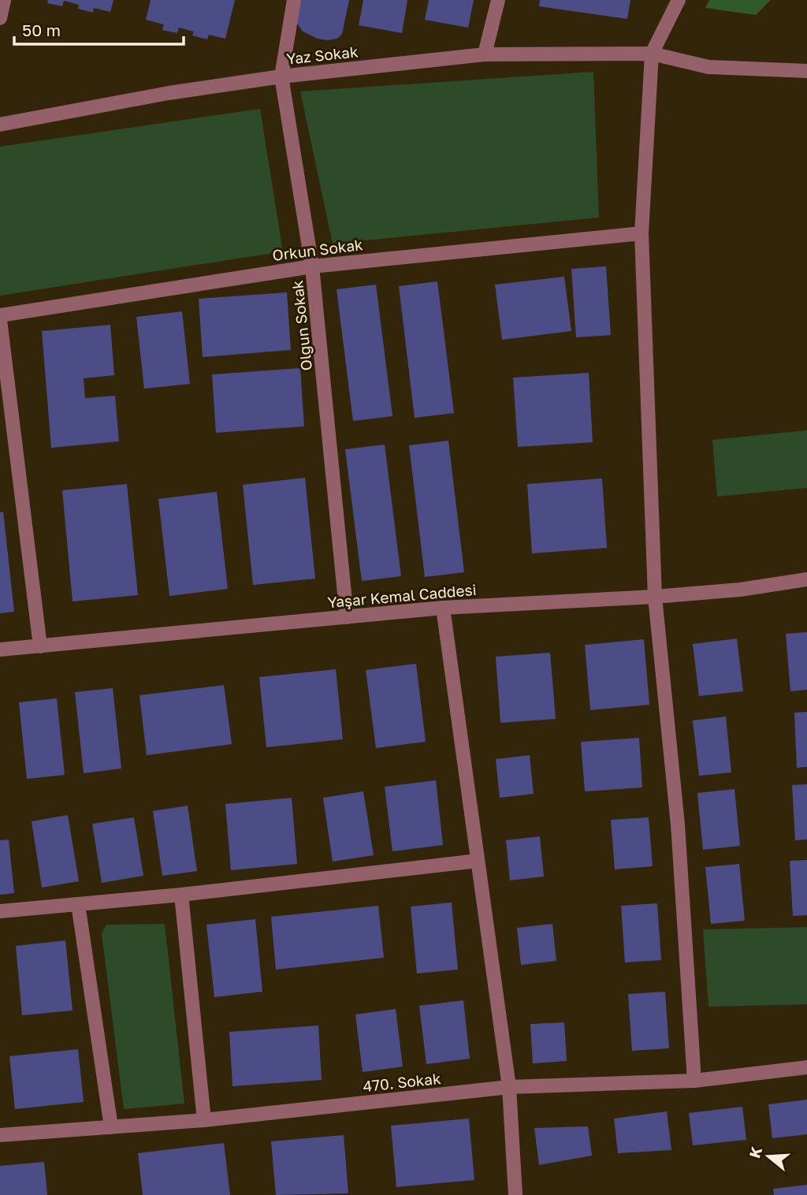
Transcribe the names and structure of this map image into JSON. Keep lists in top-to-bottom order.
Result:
{
  "streets": {
    "street": [
      "Yaz Sokak",
      "Orkun Sokak",
      "Olgun Sokak",
      "Yaşar Kemal Caddesi",
      "470. Sokak"
    ]
  },
  "crossings": [
    ["Yaz Sokak", "Olgun Sokak"],
    ["Orkun Sokak", "Olgun Sokak"],
    ["Olgun Sokak", "Yaşar Kemal Caddesi"]
  ],
  "scale_bar": "50 m",
  "north": "left"
}
